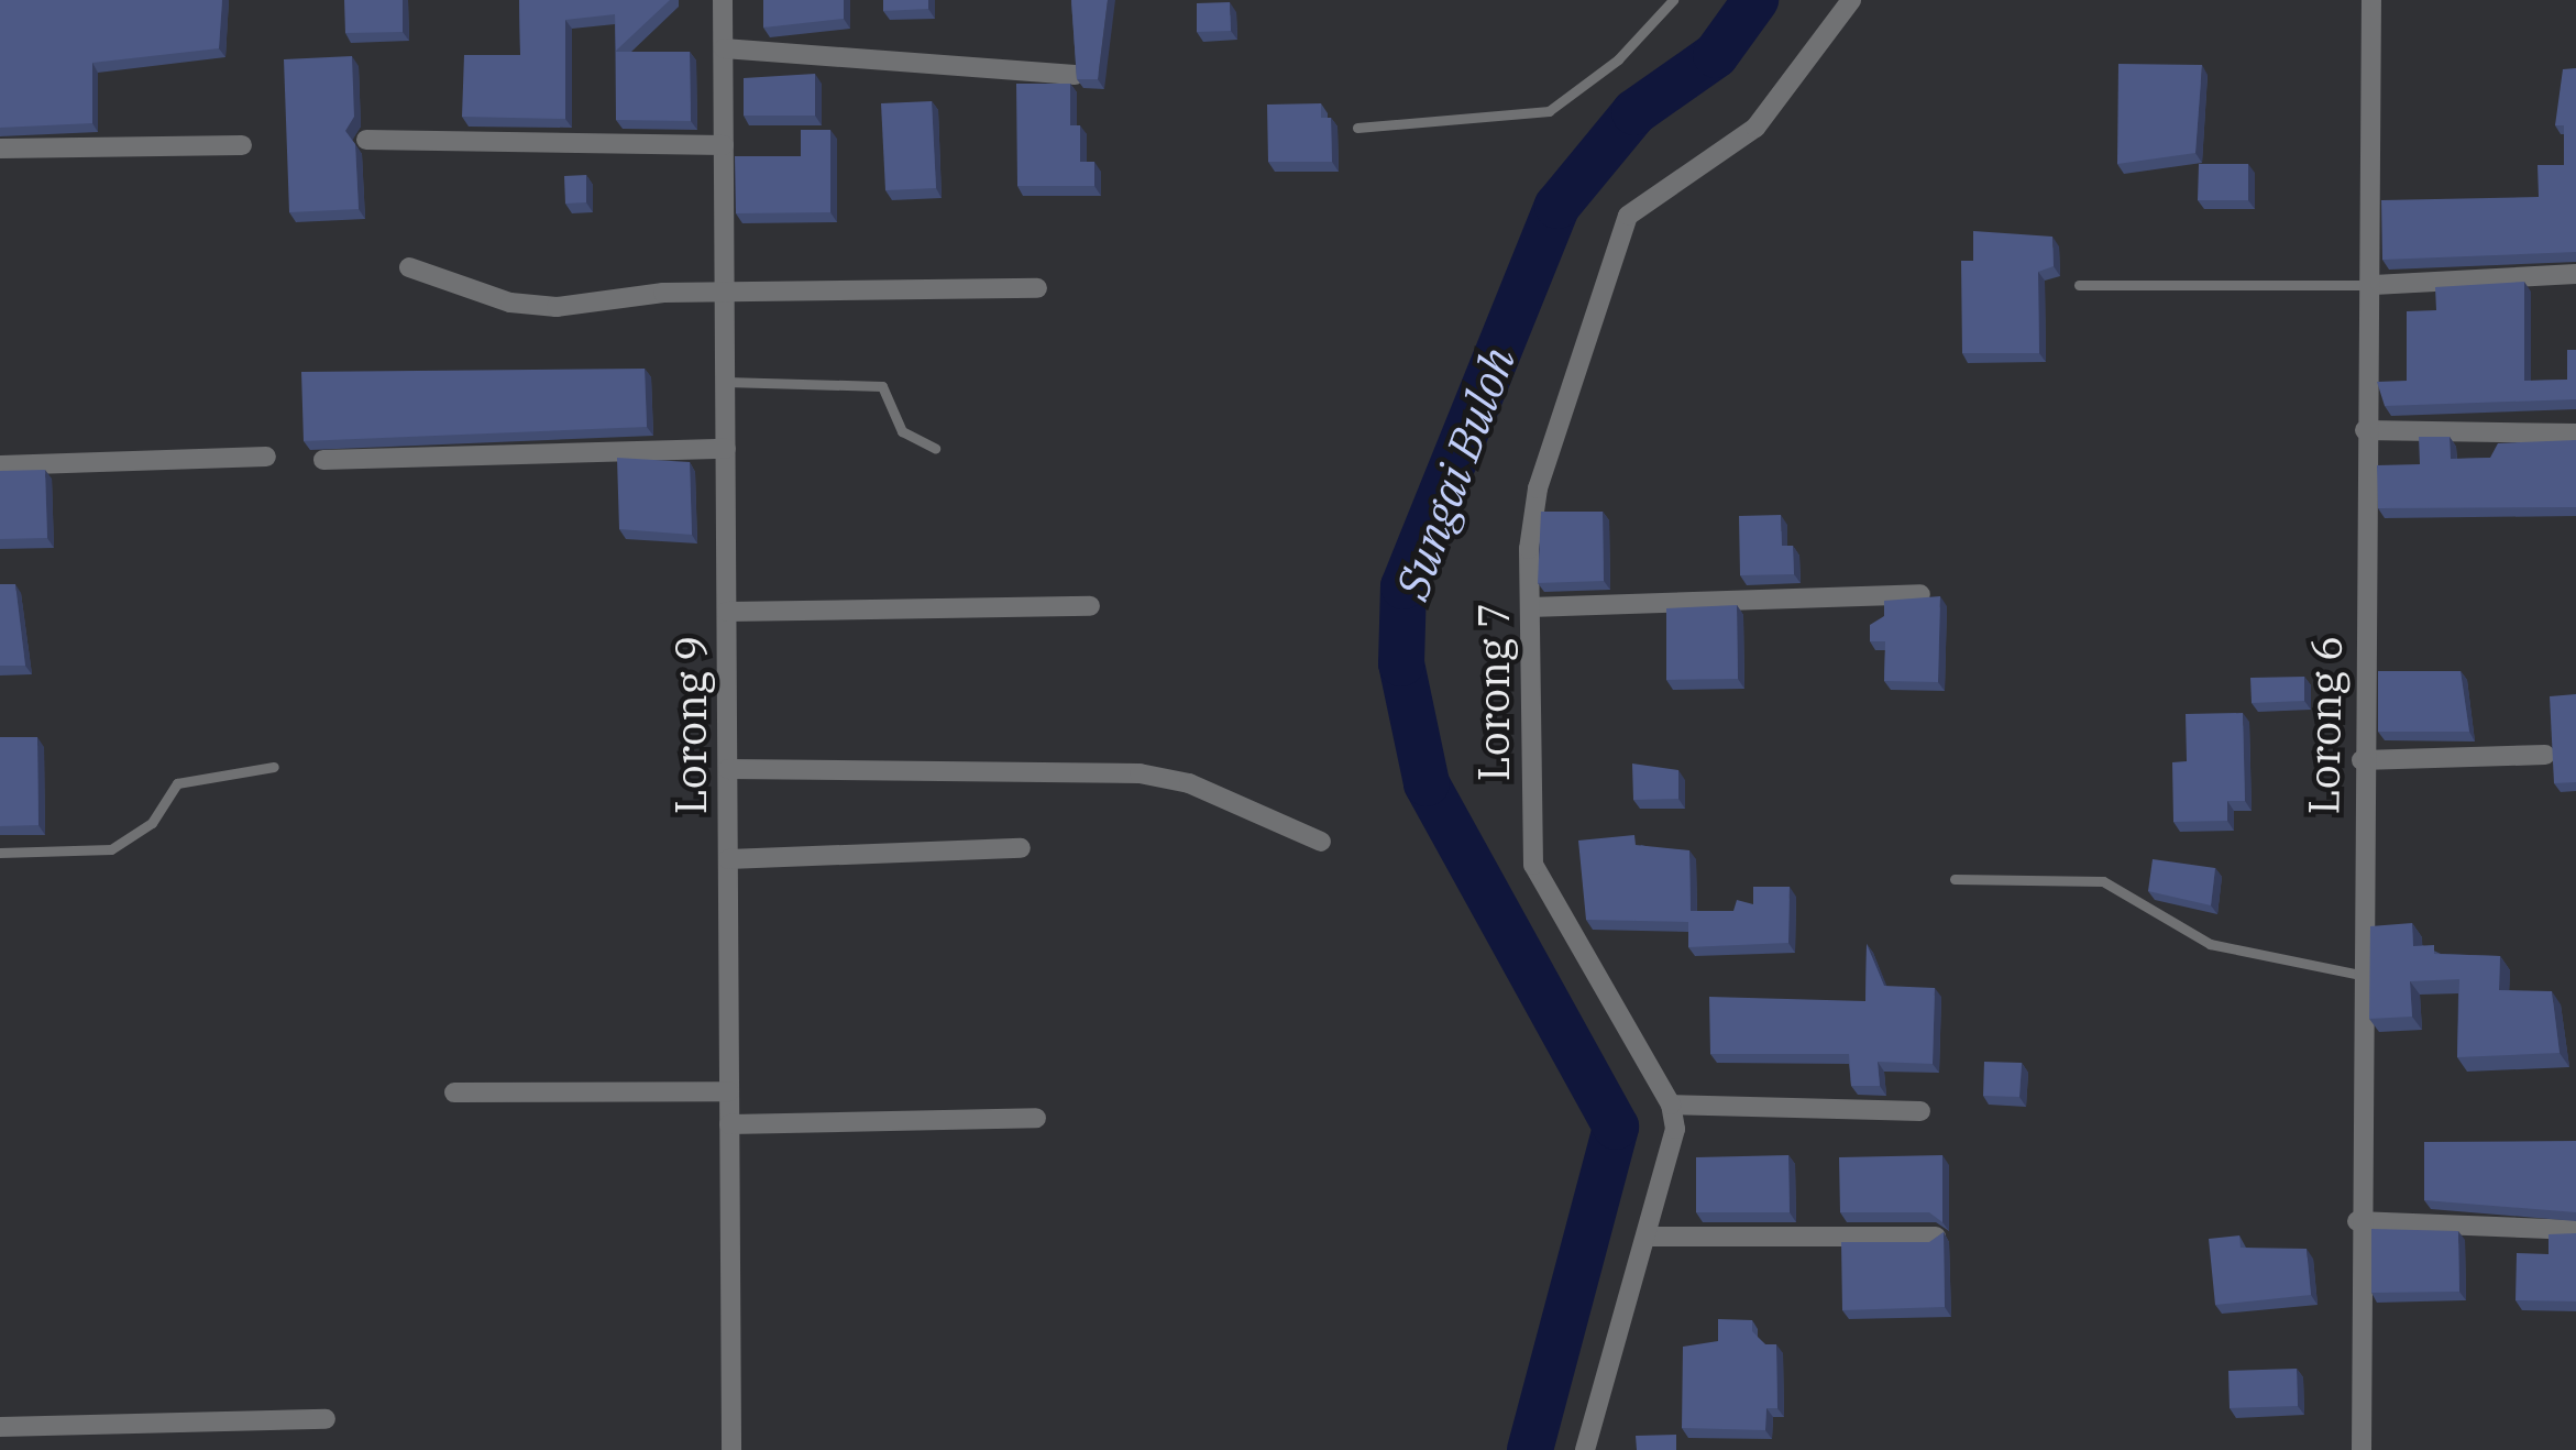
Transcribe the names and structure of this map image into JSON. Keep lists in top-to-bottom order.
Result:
{
  "streets": {
    "street": ["Lorong 7", "Lorong 9", "Lorong 6"]
  },
  "water": ["Sungai Buloh"]
}
